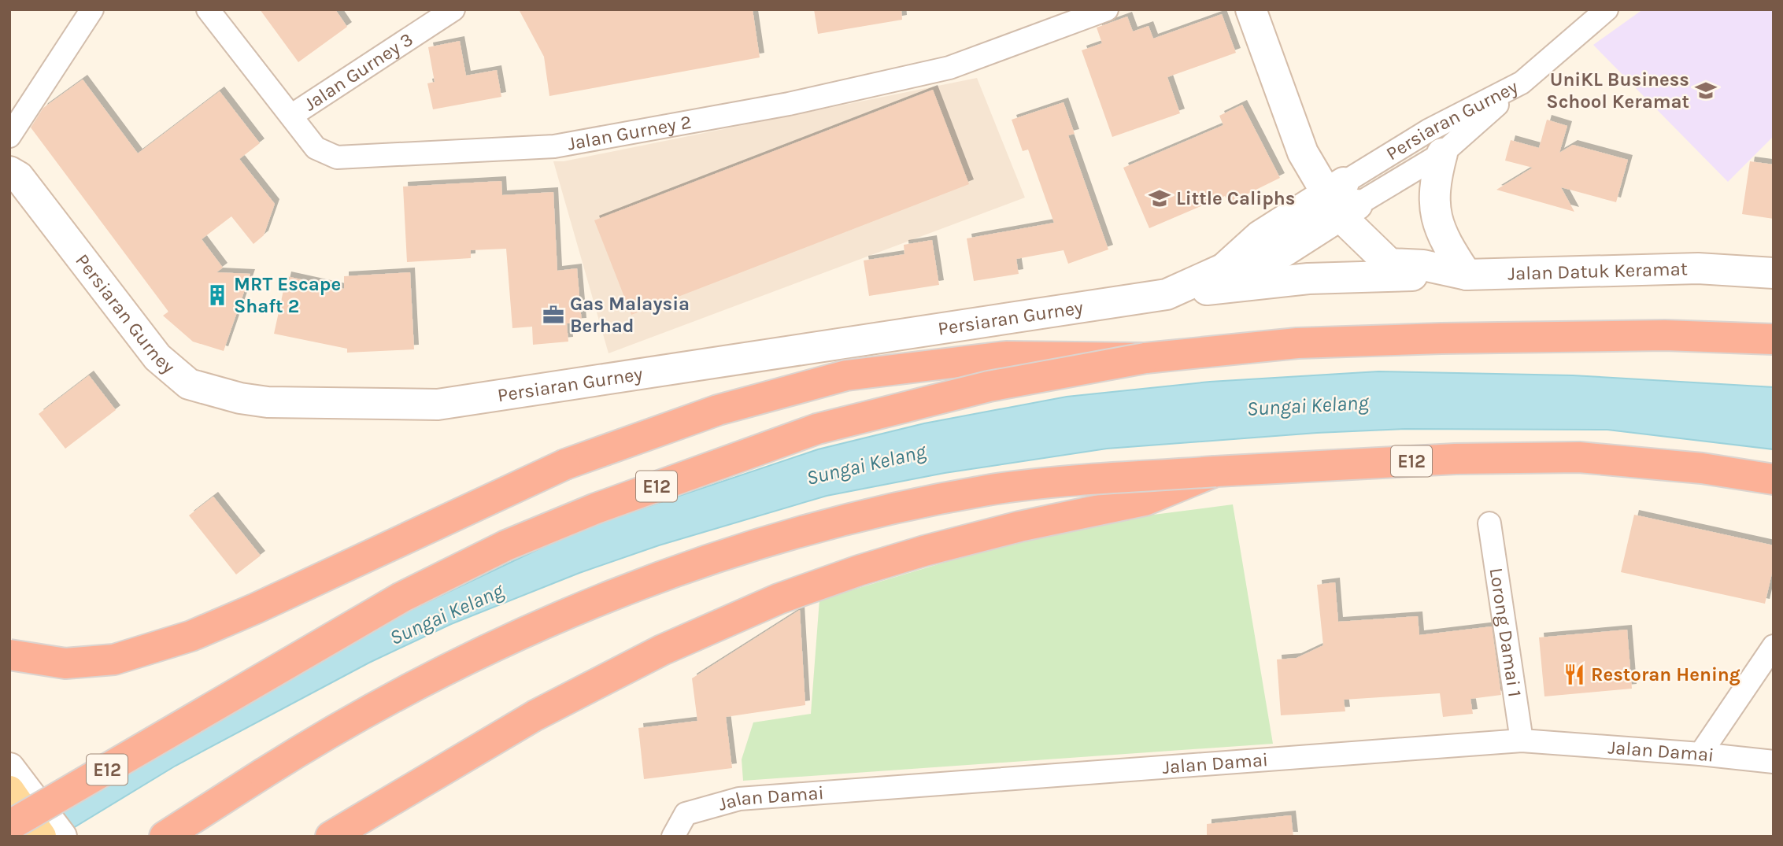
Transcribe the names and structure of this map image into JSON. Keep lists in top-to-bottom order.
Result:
{
  "streets": {
    "highway": ["E12"],
    "street": [
      "Jalan Gurney 3",
      "Persiaran Gurney",
      "Jalan Gurney 2",
      "Jalan Datuk Keramat",
      "Lorong Damai 1",
      "Jalan Damai"
    ]
  },
  "crossings": [
    ["Jalan Gurney 3", "Jalan Gurney 2"],
    ["Persiaran Gurney", "Jalan Datuk Keramat"],
    ["Lorong Damai 1", "Jalan Damai"]
  ],
  "water": ["Sungai Kelang"],
  "places": {
    "school or university": ["UniKL Business School Keramat", "Little Caliphs"],
    "building": ["MRT Escape Shaft 2"],
    "office": ["Gas Malaysia Berhad"],
    "restaurant": ["Restoran Hening"]
  }
}
